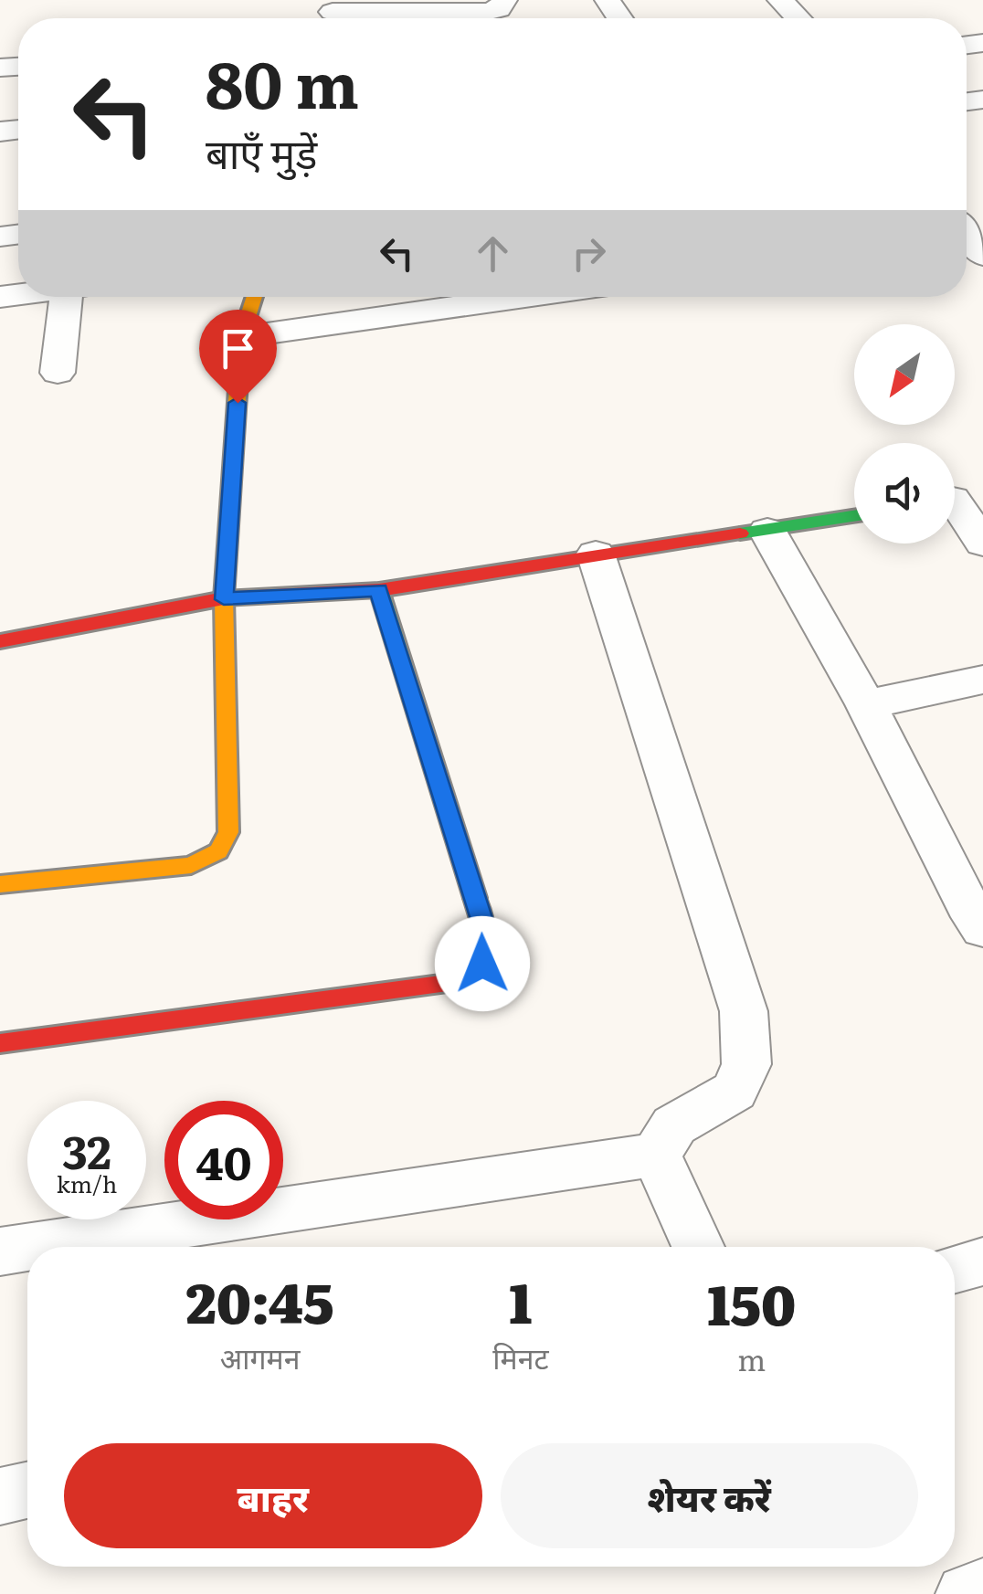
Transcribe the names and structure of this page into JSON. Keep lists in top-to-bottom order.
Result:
{
  "north": "bottom left",
  "page": {
    "turn": ["80 m", "बाएँ मुड़ें"],
    "speed": "32 km/h",
    "limit": "40",
    "eta": [
      "20:45",
      "आगमन",
      "1",
      "मिनट",
      "150",
      "m"
    ],
    "buttons": ["बाहर", "शेयर करें"]
  }
}
